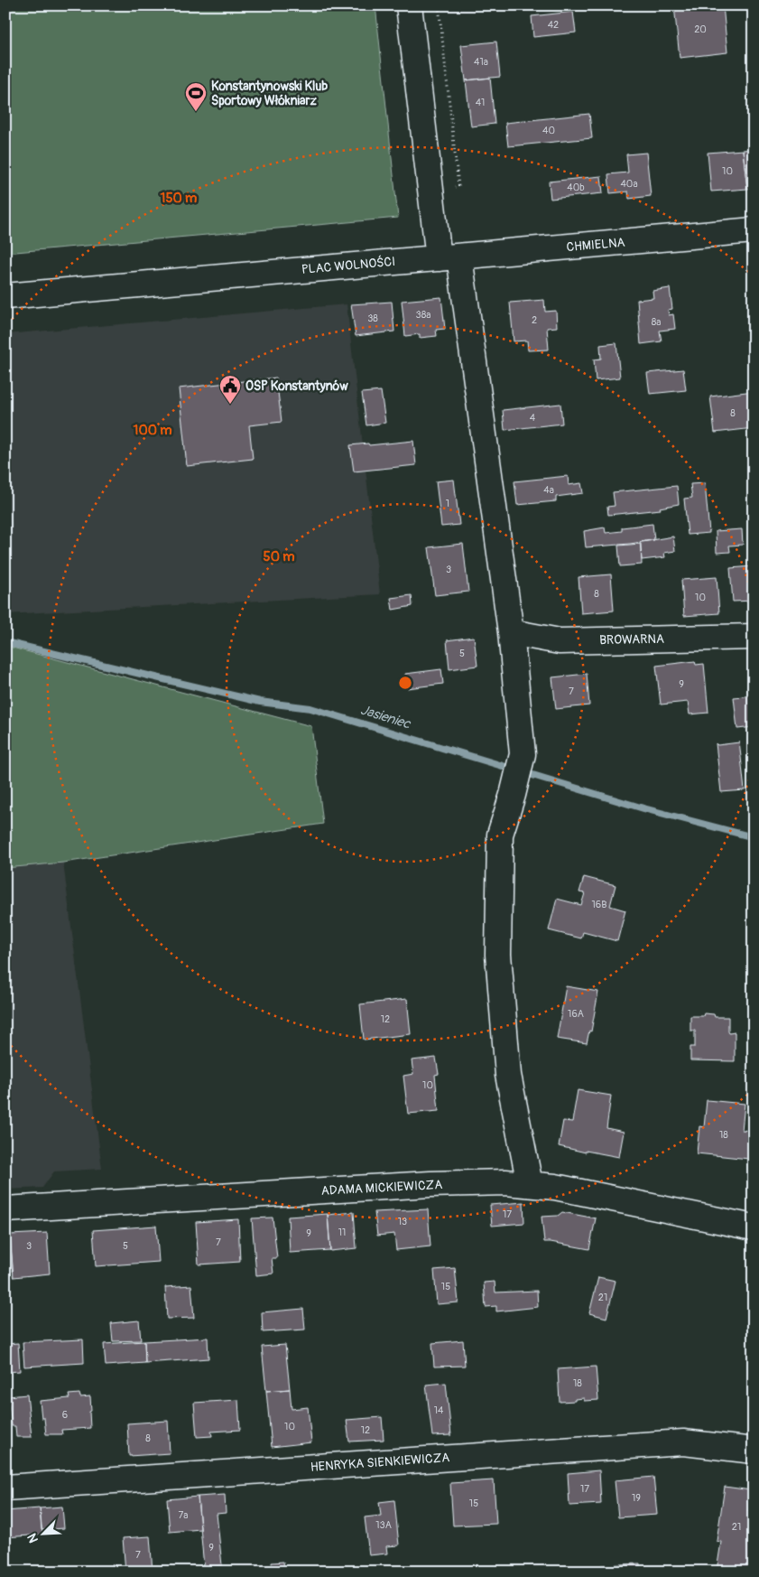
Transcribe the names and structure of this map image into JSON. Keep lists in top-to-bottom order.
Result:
{
  "streets": {
    "street": [
      "CHMIELNA",
      "PLAC WOLNOŚCI",
      "BROWARNA",
      "ADAMA MICKIEWICZA",
      "HENRYKA SIENKIEWICZA"
    ]
  },
  "crossings": [
    ["CHMIELNA", "PLAC WOLNOŚCI"]
  ],
  "water": ["Jasieniec"],
  "places": {
    "sports": ["Konstantynowski Klub Sportowy Włókniarz"],
    "public building": ["OSP Konstantynów"]
  },
  "house_numbers": [
    "42",
    "20",
    "41a",
    "41",
    "40",
    "10",
    "40a",
    "40b",
    "38a",
    "38",
    "2",
    "8a",
    "8",
    "4",
    "4a",
    "1",
    "3",
    "8",
    "10",
    "5",
    "9",
    "7",
    "16B",
    "16A",
    "12",
    "10",
    "18",
    "17",
    "13",
    "11",
    "9",
    "7",
    "3",
    "5",
    "15",
    "21",
    "18",
    "14",
    "6",
    "10",
    "12",
    "8",
    "17",
    "19",
    "15",
    "7a",
    "13A",
    "21",
    "9",
    "7"
  ],
  "north": "bottom left",
  "rings": ["150 m", "100 m", "50 m"]
}
